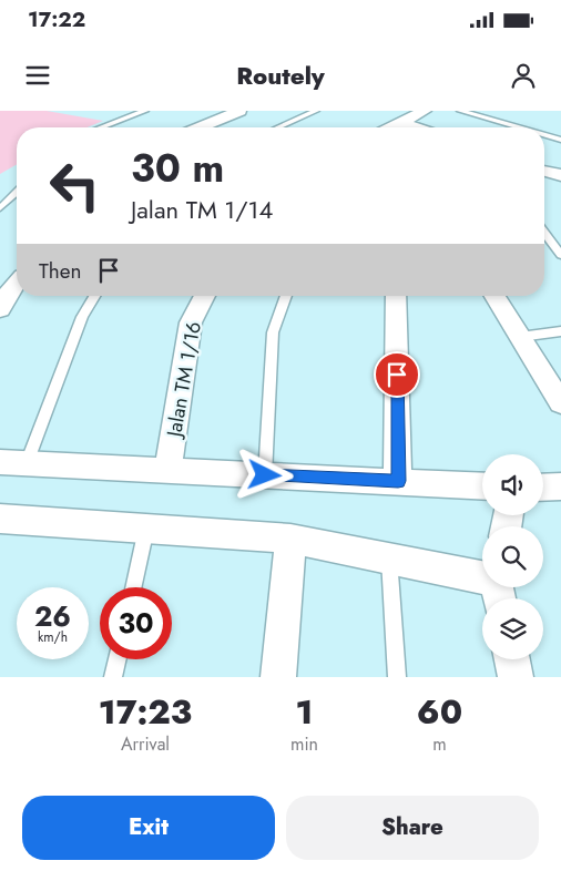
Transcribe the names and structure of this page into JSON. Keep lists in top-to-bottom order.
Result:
{
  "streets": {
    "street": ["Jalan TM 1/16"]
  },
  "page": {
    "status": "17:22",
    "header": "Routely",
    "turn": ["30 m", "Jalan TM 1/14"],
    "then": "Then",
    "speed": "26 km/h",
    "limit": "30",
    "eta": [
      "17:23",
      "Arrival",
      "1",
      "min",
      "60",
      "m"
    ],
    "buttons": ["Exit", "Share"]
  }
}
